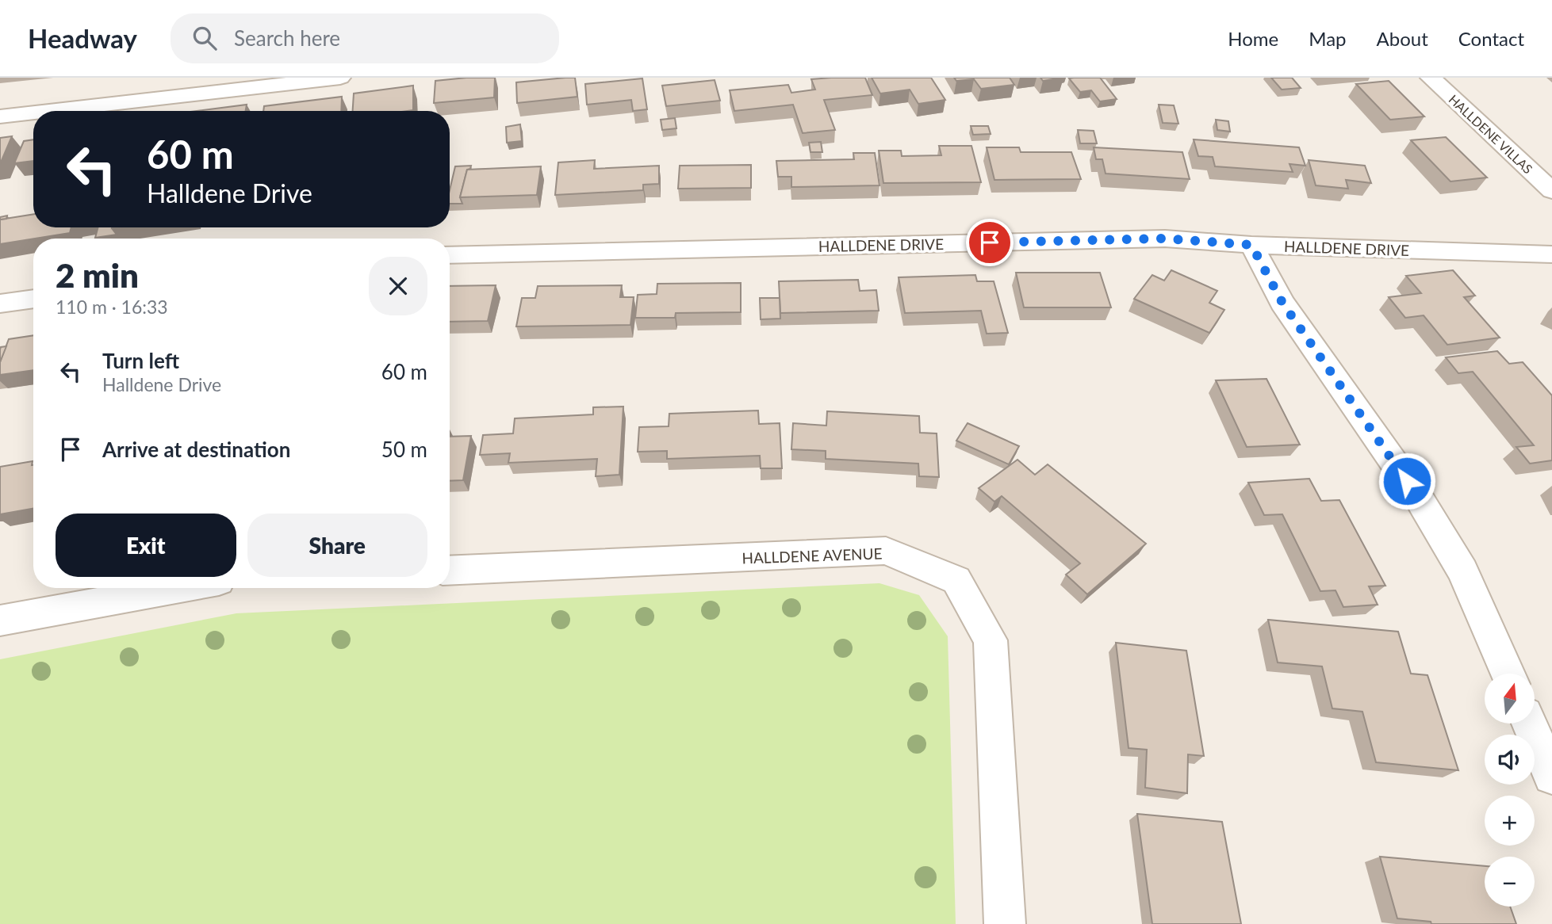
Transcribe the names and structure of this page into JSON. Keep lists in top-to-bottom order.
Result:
{
  "streets": {
    "street": ["HALLDENE VILLAS", "HALLDENE DRIVE", "HALLDENE AVENUE"]
  },
  "north": "top",
  "page": {
    "header": "Headway",
    "search": "Search here",
    "nav": [
      "Home",
      "Map",
      "About",
      "Contact"
    ],
    "turn": ["60 m", "Halldene Drive"],
    "heading": ["2 min", "110 m · 16:33"],
    "list": [
      {
        "name": "Turn left",
        "note": "Halldene Drive",
        "value": "60 m"
      },
      {
        "name": "Arrive at destination",
        "value": "50 m"
      }
    ],
    "buttons": ["Exit", "Share"],
    "map_buttons": ["+", "−"]
  }
}
